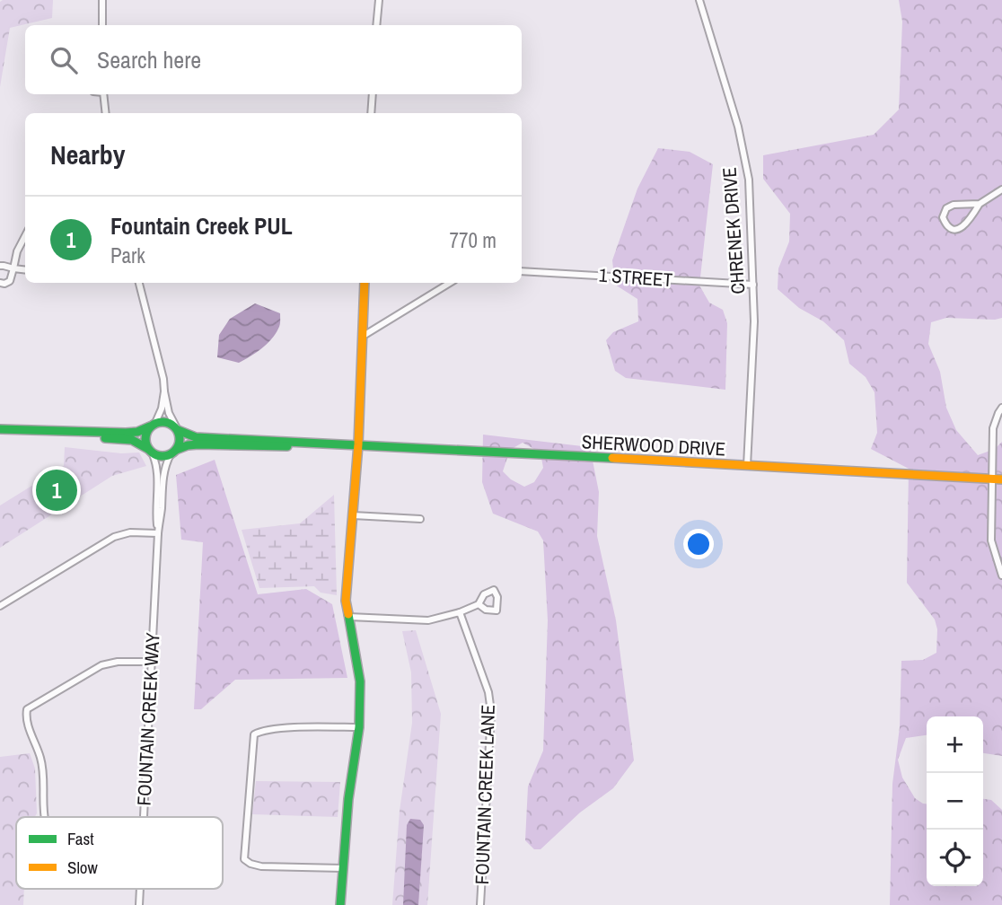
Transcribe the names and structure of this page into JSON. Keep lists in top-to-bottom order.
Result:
{
  "streets": {
    "street": [
      "CHRENEK DRIVE",
      "1 STREET",
      "SHERWOOD DRIVE",
      "FOUNTAIN CREEK WAY",
      "FOUNTAIN CREEK LANE"
    ]
  },
  "crossings": [
    ["CHRENEK DRIVE", "1 STREET"],
    ["CHRENEK DRIVE", "SHERWOOD DRIVE"],
    ["SHERWOOD DRIVE", "FOUNTAIN CREEK WAY"]
  ],
  "legend": ["Fast", "Slow"],
  "page": {
    "search": "Search here",
    "heading": "Nearby",
    "list": [
      {
        "mark": "1",
        "name": "Fountain Creek PUL",
        "note": "Park",
        "value": "770 m"
      }
    ],
    "pins": "1",
    "map_buttons": ["+", "−"]
  }
}
